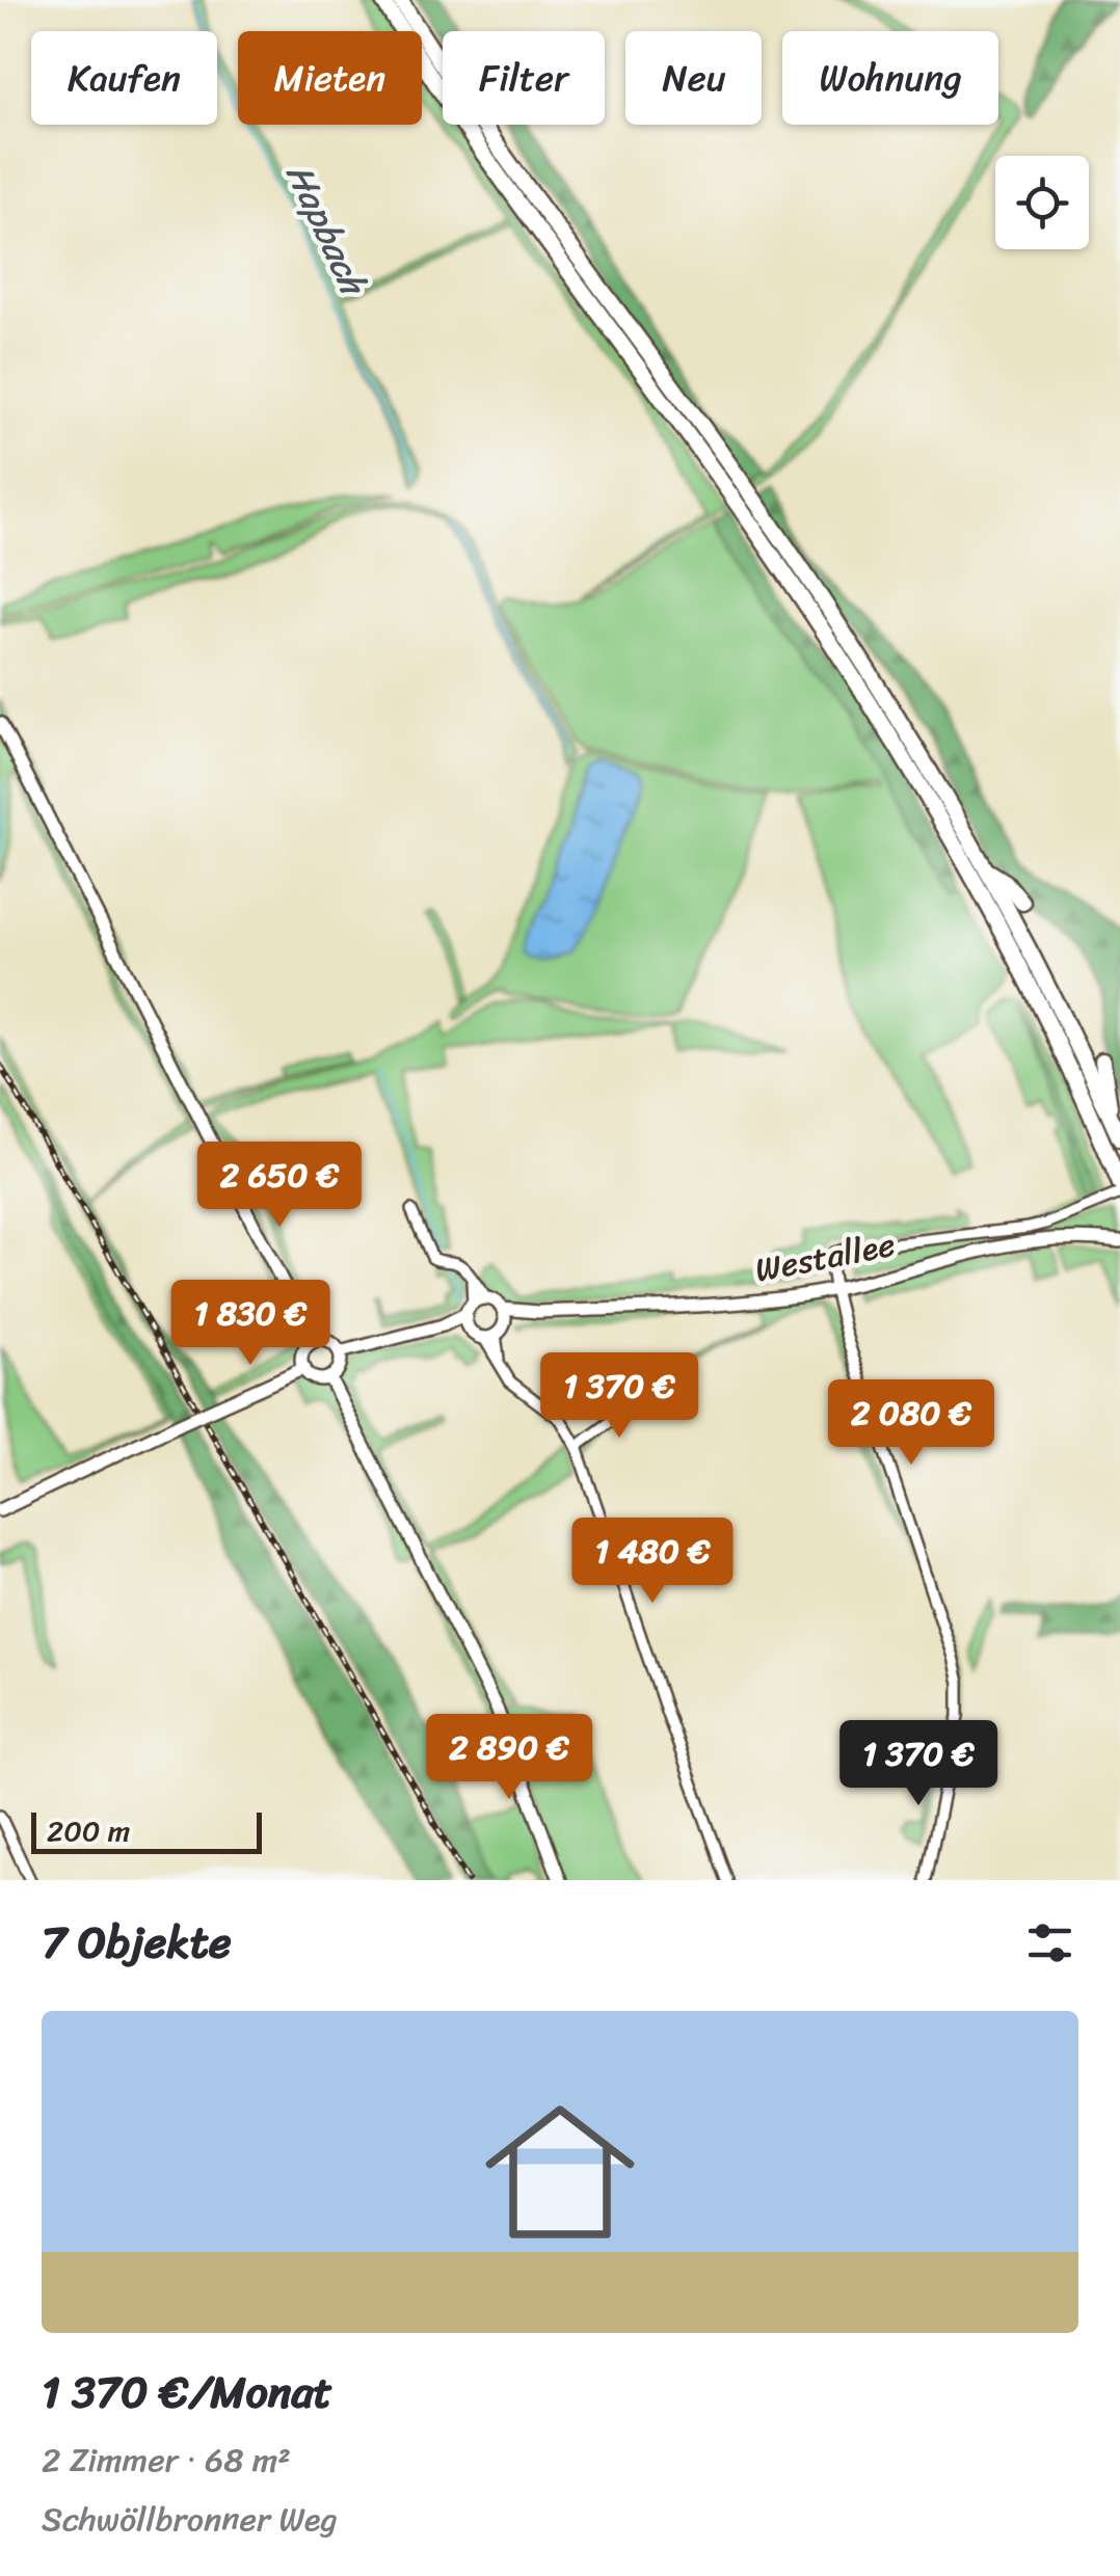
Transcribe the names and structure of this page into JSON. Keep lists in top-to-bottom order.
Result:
{
  "streets": {
    "main road": ["Westallee"]
  },
  "water": ["Hapbach"],
  "scale_bar": "200 m",
  "page": {
    "chip": [
      "Kaufen",
      "Mieten",
      "Filter",
      "Neu",
      "Wohnung"
    ],
    "price": [
      "2 650 €",
      "1 830 €",
      "1 370 €",
      "2 080 €",
      "1 480 €",
      "2 890 €",
      "1 370 €"
    ],
    "scale": "200 m",
    "heading": "7 Objekte",
    "list": [
      {
        "name": "1 370 €/Monat",
        "note": "2 Zimmer · 68 m² · Schwöllbronner Weg"
      }
    ]
  }
}
